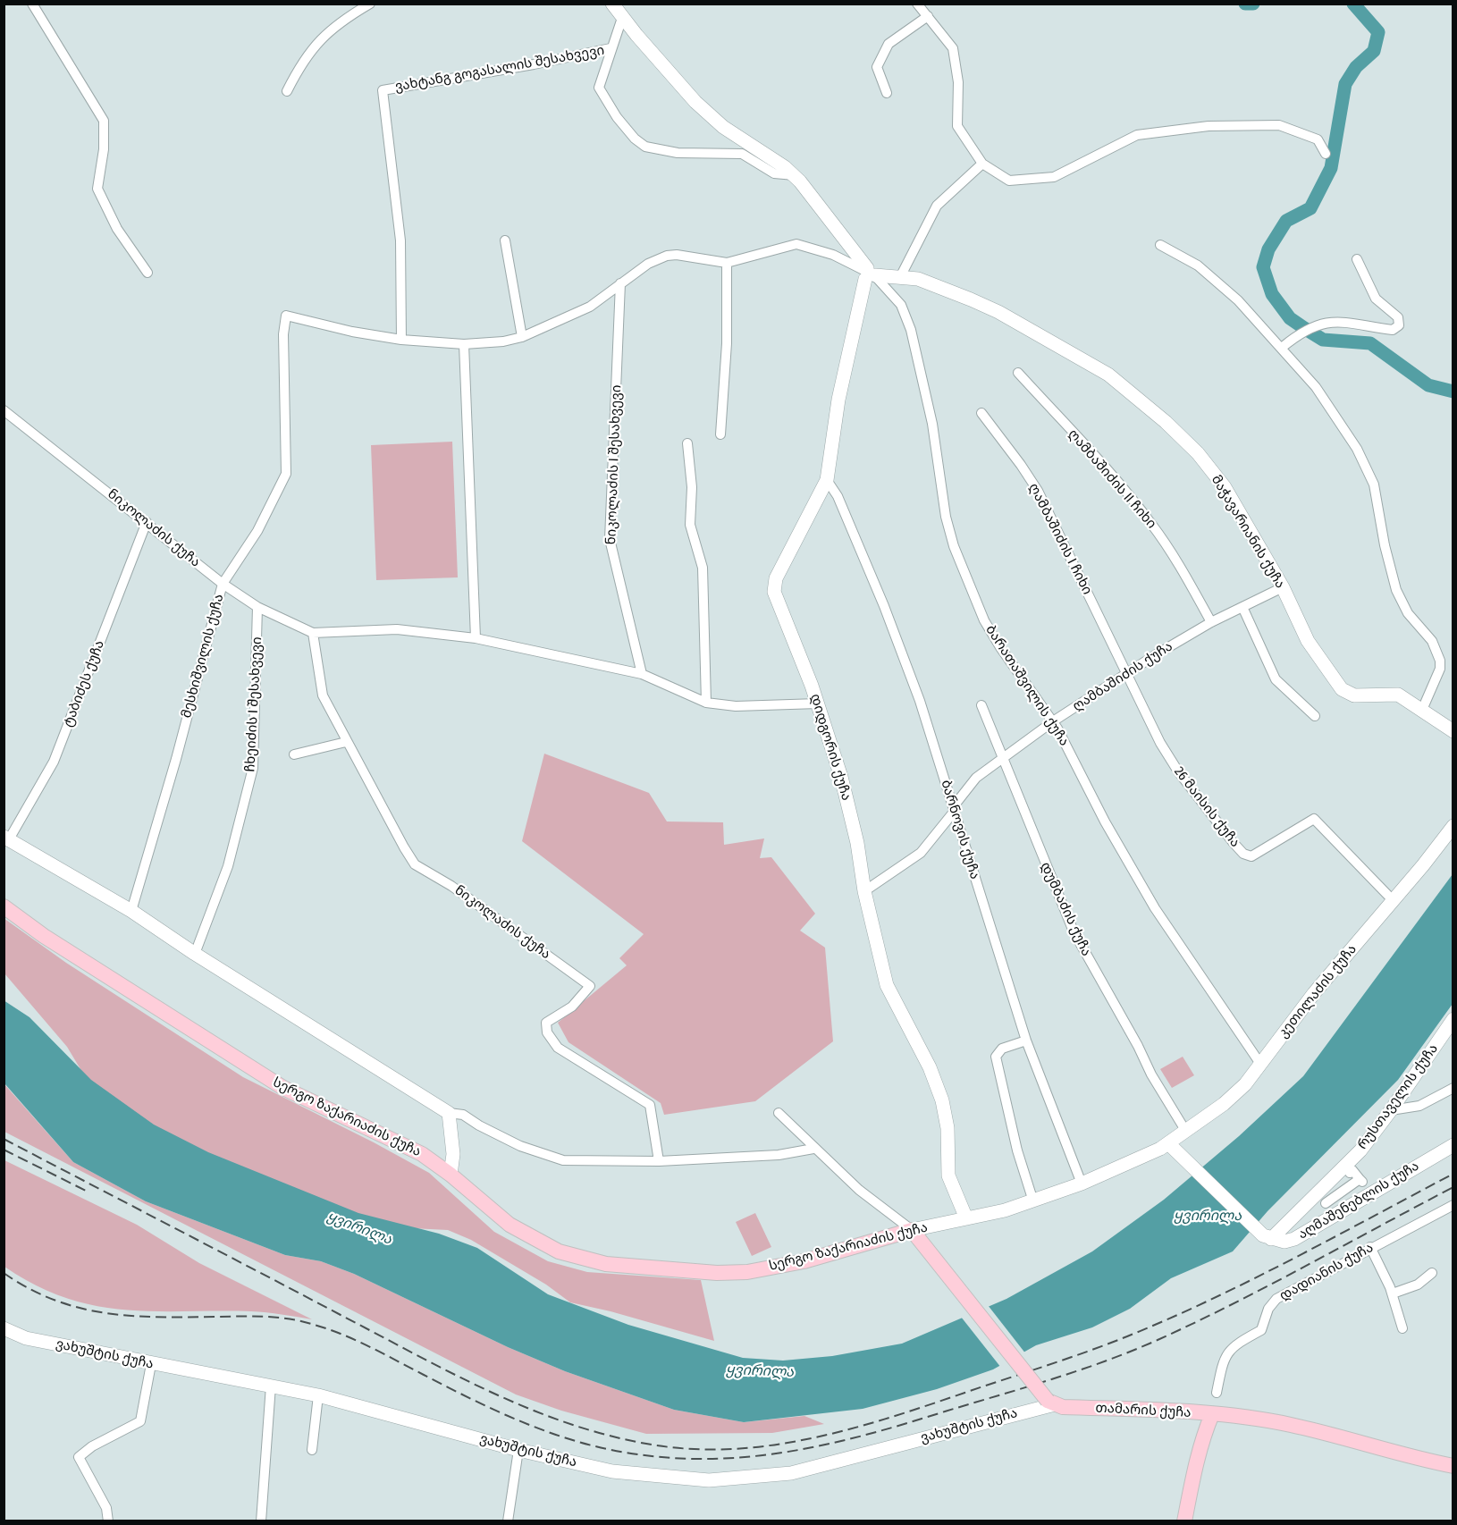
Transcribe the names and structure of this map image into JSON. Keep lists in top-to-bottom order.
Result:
{
  "streets": {
    "main road": ["სერგო ზაქარიაძის ქუჩა", "თამარის ქუჩა"],
    "street": [
      "ვახტანგ გოგასალის შესახვევი",
      "ნიკოლაძის I შესახვევი",
      "ღამბაშიძის II ჩიხი",
      "ნიკოლაძის ქუჩა",
      "მაჭავარიანის ქუჩა",
      "ღამბაშიძის I ჩიხი",
      "მესხიშვილის ქუჩა",
      "ღამბაშიძის ქუჩა",
      "ტაბიძეს ქუჩა",
      "ბარათაშვილის ქუჩა",
      "ჩხეიძის I შესახვევი",
      "დიდგორის ქუჩა",
      "26 მაისის ქუჩა",
      "ბარნოვის ქუჩა",
      "დუმბაძის ქუჩა",
      "კეთილაძის ქუჩა",
      "რუსთაველის ქუჩა",
      "აღმაშენებლის ქუჩა",
      "დადიანის ქუჩა",
      "ვახუშტის ქუჩა"
    ]
  },
  "crossings": [
    ["ვახტანგ გოგასალის შესახვევი", "მესხიშვილის ქუჩა"],
    ["ნიკოლაძის I შესახვევი", "ნიკოლაძის ქუჩა"],
    ["ღამბაშიძის II ჩიხი", "ღამბაშიძის ქუჩა"],
    ["ნიკოლაძის ქუჩა", "მესხიშვილის ქუჩა"],
    ["ნიკოლაძის ქუჩა", "ტაბიძეს ქუჩა"],
    ["ნიკოლაძის ქუჩა", "ჩხეიძის I შესახვევი"],
    ["ნიკოლაძის ქუჩა", "დიდგორის ქუჩა"],
    ["მაჭავარიანის ქუჩა", "ღამბაშიძის ქუჩა"],
    ["მაჭავარიანის ქუჩა", "ბარათაშვილის ქუჩა"],
    ["მაჭავარიანის ქუჩა", "დიდგორის ქუჩა"],
    ["ღამბაშიძის I ჩიხი", "ღამბაშიძის ქუჩა"],
    ["ღამბაშიძის I ჩიხი", "26 მაისის ქუჩა"],
    ["ღამბაშიძის ქუჩა", "ბარათაშვილის ქუჩა"],
    ["ღამბაშიძის ქუჩა", "დიდგორის ქუჩა"],
    ["ღამბაშიძის ქუჩა", "26 მაისის ქუჩა"],
    ["ღამბაშიძის ქუჩა", "ბარნოვის ქუჩა"],
    ["ღამბაშიძის ქუჩა", "დუმბაძის ქუჩა"],
    ["ბარათაშვილის ქუჩა", "დიდგორის ქუჩა"],
    ["ბარათაშვილის ქუჩა", "კეთილაძის ქუჩა"],
    ["დიდგორის ქუჩა", "ბარნოვის ქუჩა"],
    ["დიდგორის ქუჩა", "სერგო ზაქარიაძის ქუჩა"],
    ["26 მაისის ქუჩა", "კეთილაძის ქუჩა"],
    ["ბარნოვის ქუჩა", "სერგო ზაქარიაძის ქუჩა"],
    ["დუმბაძის ქუჩა", "კეთილაძის ქუჩა"],
    ["კეთილაძის ქუჩა", "სერგო ზაქარიაძის ქუჩა"],
    ["რუსთაველის ქუჩა", "აღმაშენებლის ქუჩა"],
    ["ვახუშტის ქუჩა", "თამარის ქუჩა"]
  ],
  "water": ["ყვირილა"]
}
